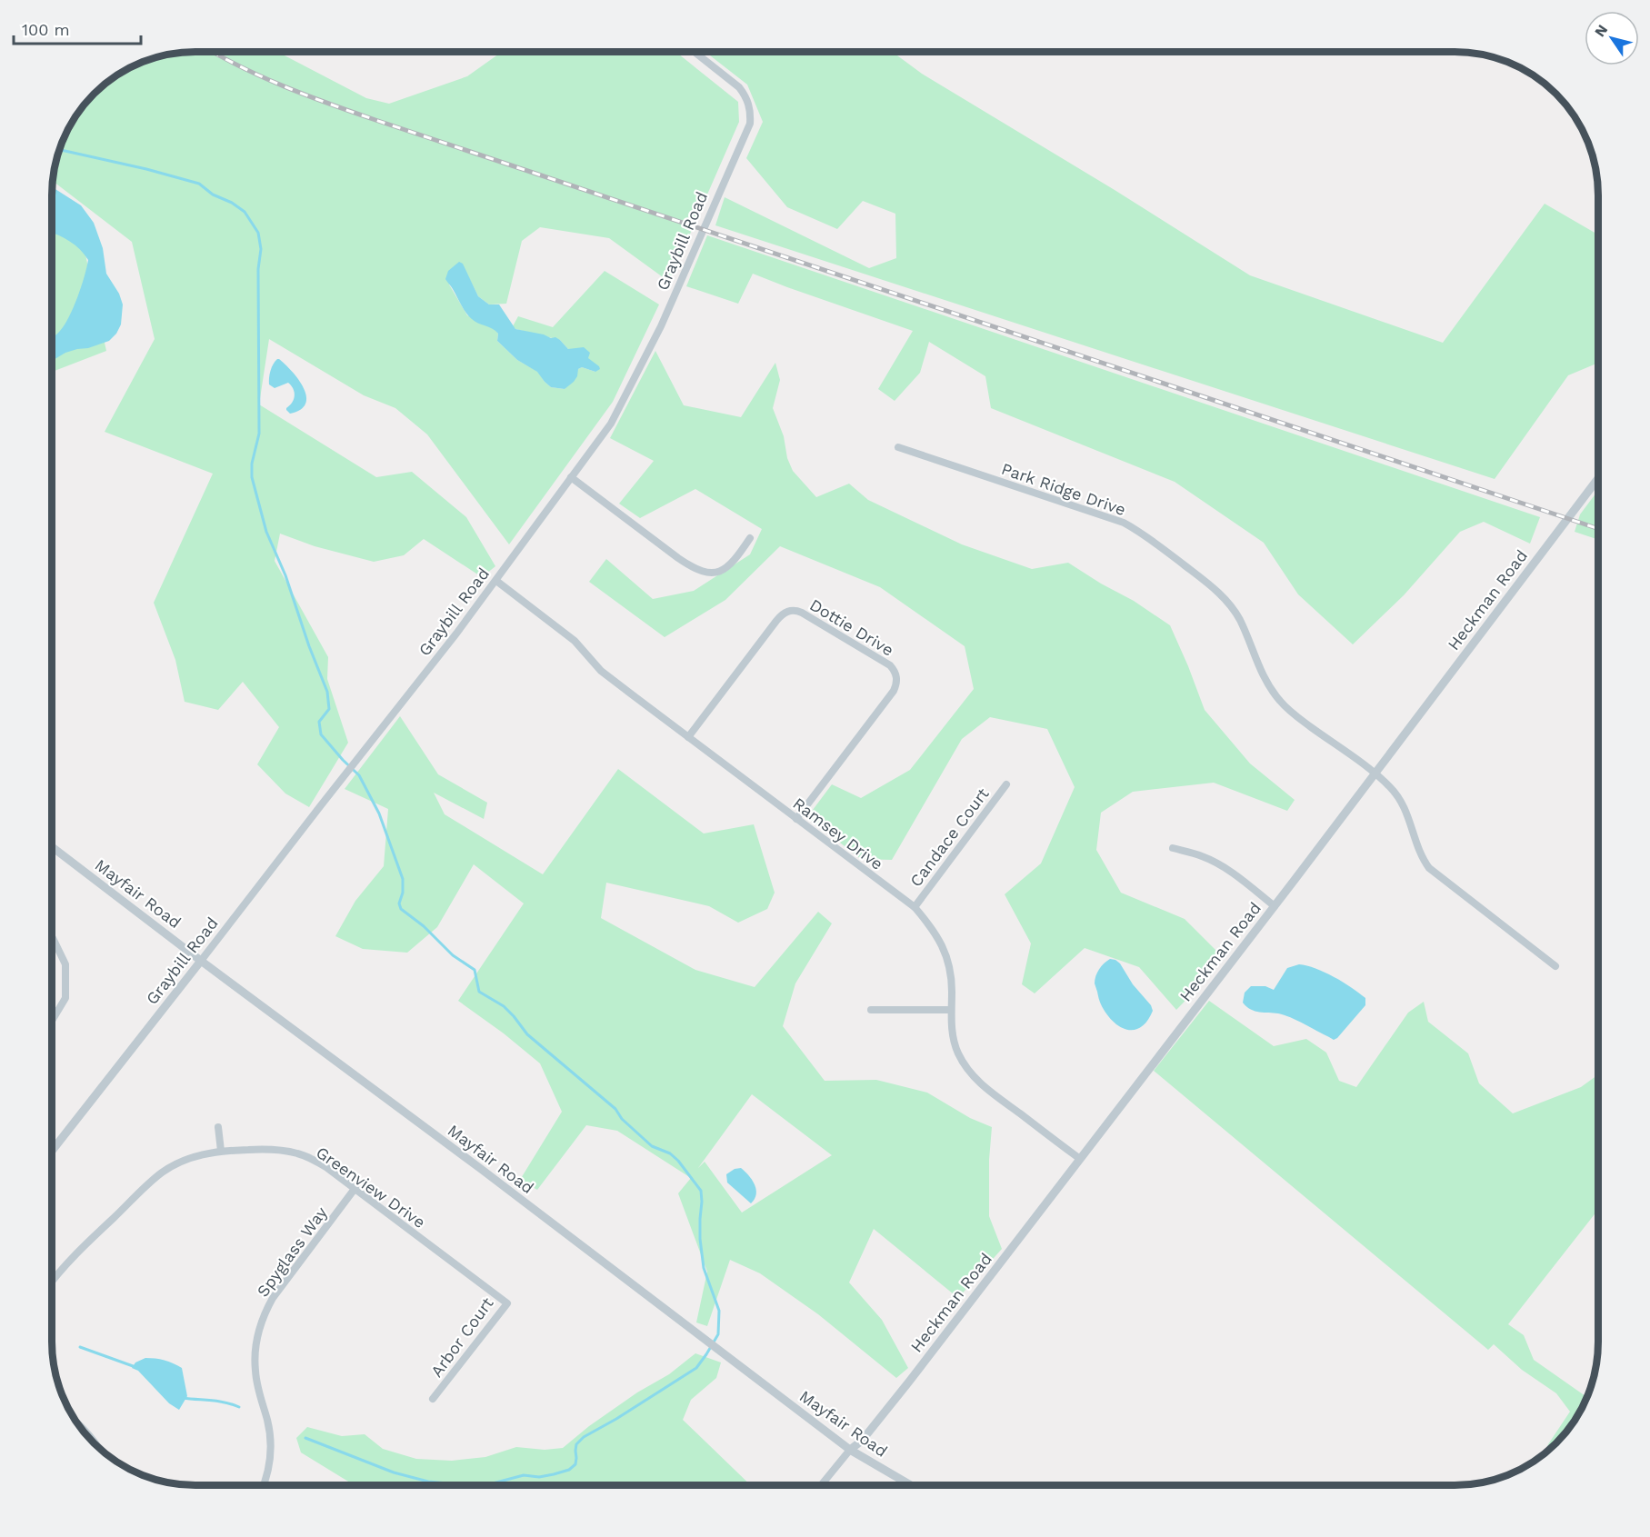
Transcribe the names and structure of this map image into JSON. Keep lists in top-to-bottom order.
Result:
{
  "streets": {
    "street": [
      "Graybill Road",
      "Park Ridge Drive",
      "Heckman Road",
      "Dottie Drive",
      "Ramsey Drive",
      "Candace Court",
      "Mayfair Road",
      "Greenview Drive",
      "Spyglass Way",
      "Arbor Court"
    ]
  },
  "crossings": [
    ["Graybill Road", "Ramsey Drive"],
    ["Graybill Road", "Mayfair Road"],
    ["Park Ridge Drive", "Heckman Road"],
    ["Heckman Road", "Ramsey Drive"],
    ["Heckman Road", "Mayfair Road"],
    ["Dottie Drive", "Ramsey Drive"],
    ["Ramsey Drive", "Candace Court"],
    ["Greenview Drive", "Spyglass Way"],
    ["Greenview Drive", "Arbor Court"]
  ],
  "scale_bar": "100 m",
  "north": "top left"
}
